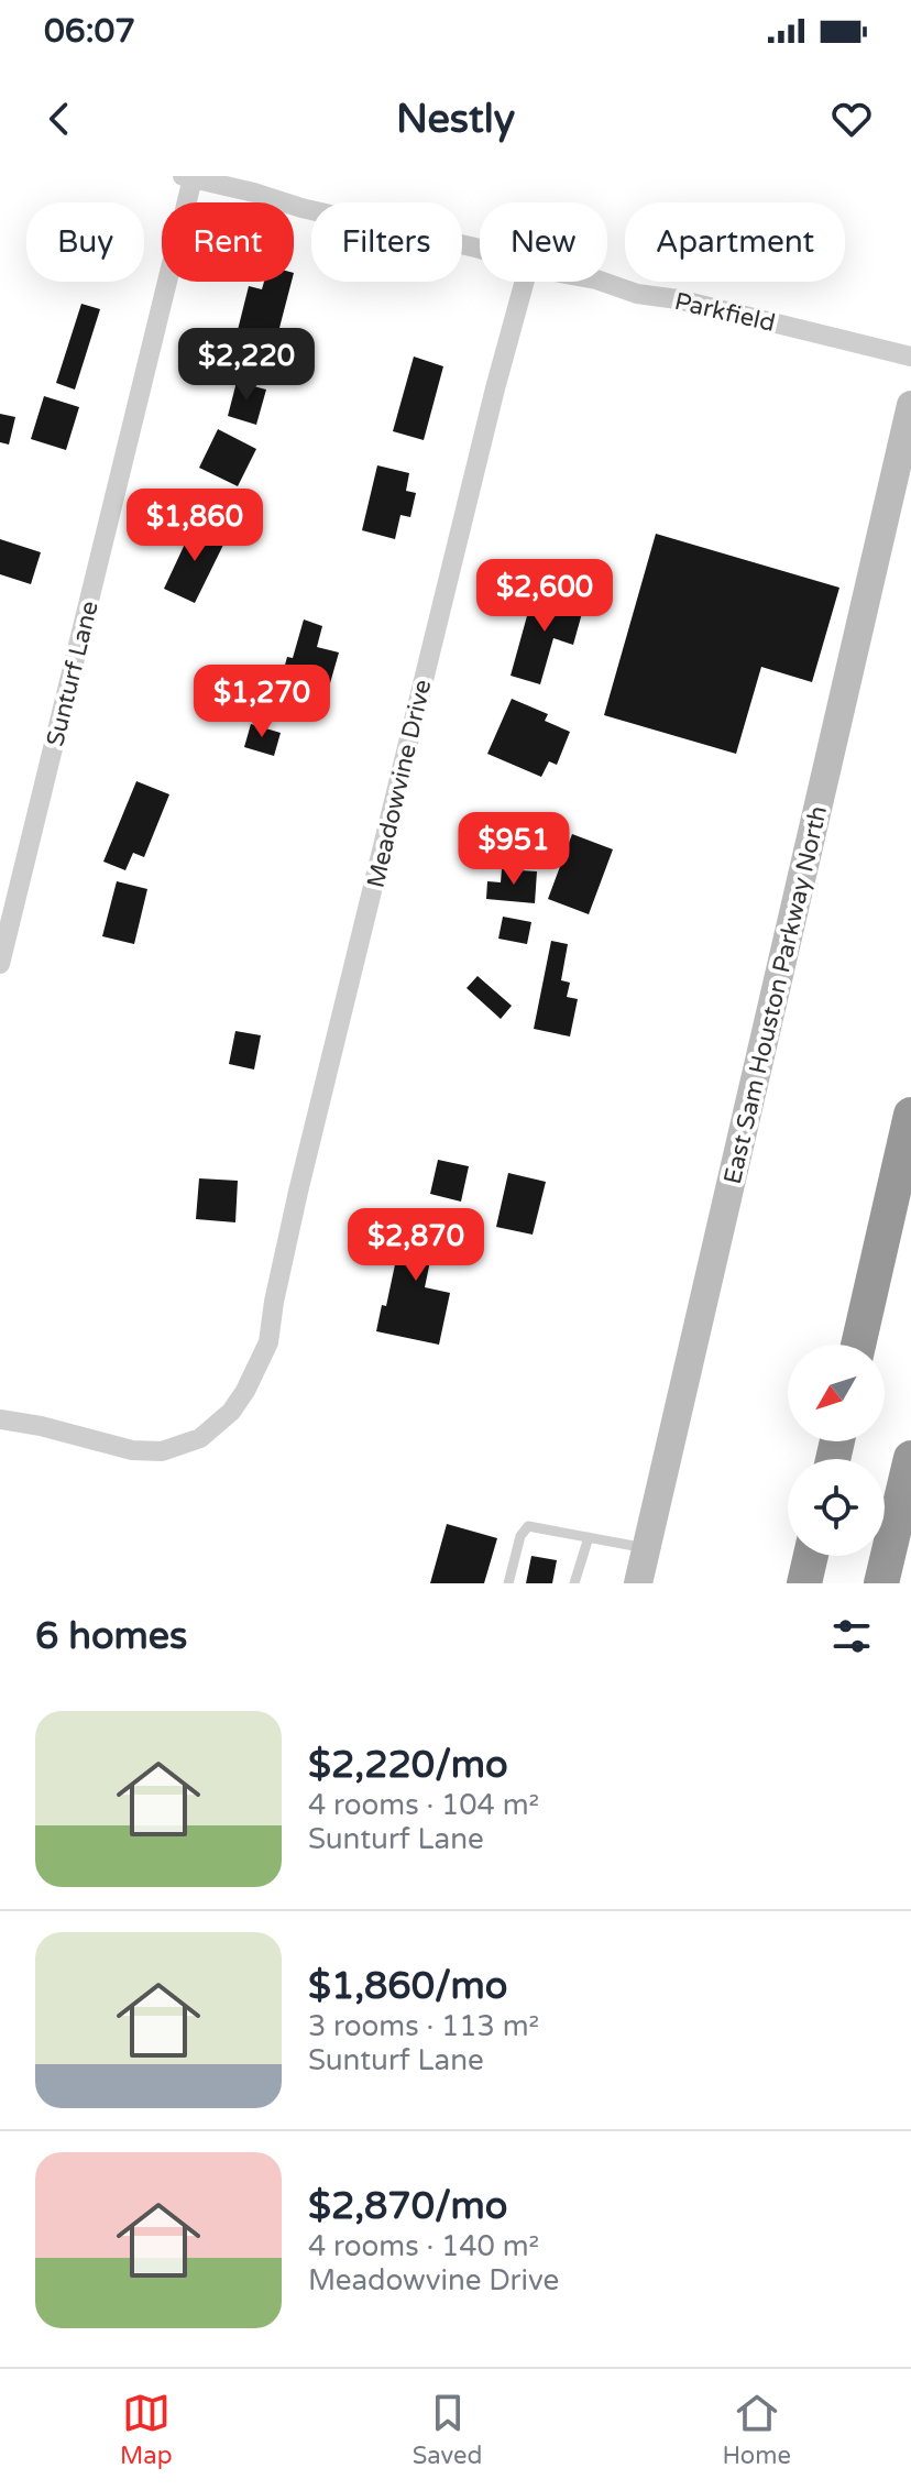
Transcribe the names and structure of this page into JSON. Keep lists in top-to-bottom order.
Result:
{
  "streets": {
    "main road": ["East Sam Houston Parkway North"],
    "street": ["Parkfield", "Sunturf Lane", "Meadowvine Drive"]
  },
  "crossings": [
    ["Parkfield", "Sunturf Lane"]
  ],
  "north": "bottom left",
  "page": {
    "status": "06:07",
    "header": "Nestly",
    "chip": [
      "Buy",
      "Rent",
      "Filters",
      "New",
      "Apartment"
    ],
    "price": [
      "$2,220",
      "$1,860",
      "$2,600",
      "$1,270",
      "$951",
      "$2,870"
    ],
    "heading": "6 homes",
    "list": [
      {
        "name": "$2,220/mo",
        "note": "4 rooms · 104 m² · Sunturf Lane"
      },
      {
        "name": "$1,860/mo",
        "note": "3 rooms · 113 m² · Sunturf Lane"
      },
      {
        "name": "$2,870/mo",
        "note": "4 rooms · 140 m² · Meadowvine Drive"
      }
    ],
    "tabs": ["Map", "Saved", "Home"]
  }
}
